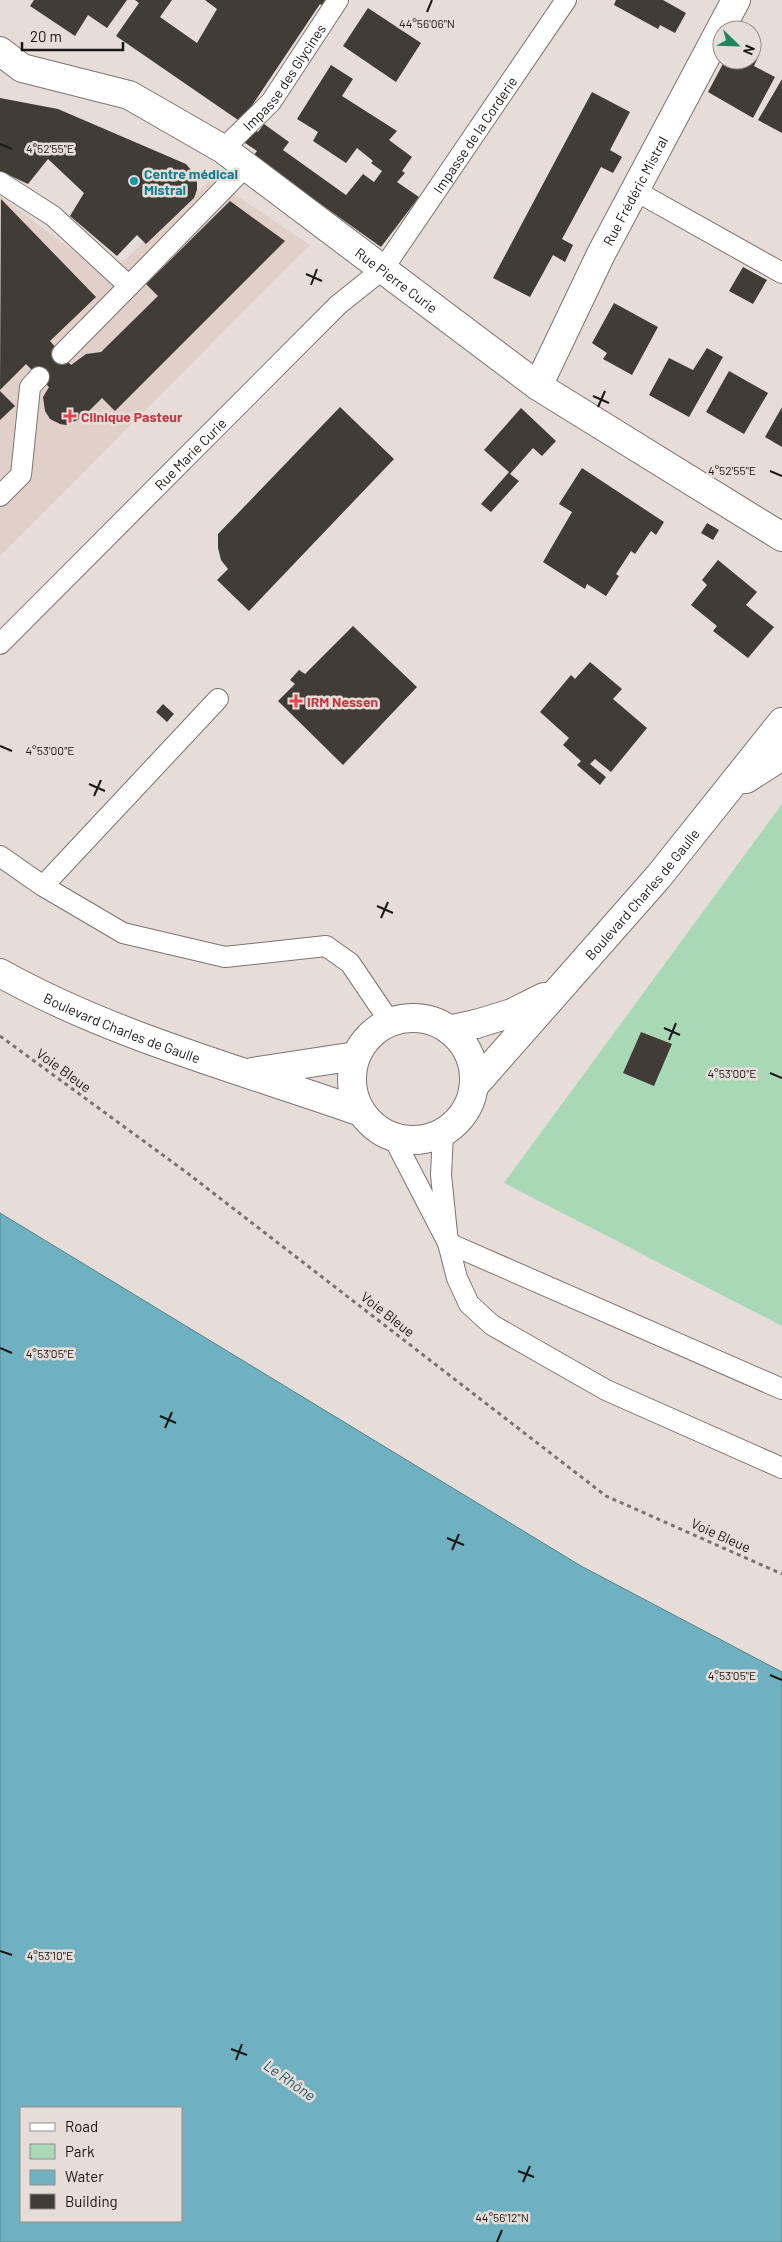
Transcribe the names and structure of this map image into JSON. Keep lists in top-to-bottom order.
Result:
{
  "streets": {
    "street": ["Rue Frédéric Mistral", "Rue Pierre Curie", "Boulevard Charles de Gaulle"],
    "lane": ["Impasse des Glycines", "Impasse de la Corderie", "Rue Marie Curie"],
    "path": ["Voie Bleue"]
  },
  "crossings": [
    ["Impasse des Glycines", "Rue Pierre Curie"],
    ["Impasse de la Corderie", "Rue Pierre Curie"],
    ["Impasse de la Corderie", "Rue Marie Curie"],
    ["Rue Frédéric Mistral", "Rue Pierre Curie"],
    ["Rue Pierre Curie", "Rue Marie Curie"]
  ],
  "water": ["Le Rhône"],
  "places": {
    "other": ["Centre médical Mistral"],
    "health": ["Clinique Pasteur", "IRM Nessen"]
  },
  "legend": [
    "Road",
    "Park",
    "Water",
    "Building"
  ],
  "scale_bar": "20 m",
  "north": "bottom right",
  "coordinates": [
    "44°56'06\"N",
    "4°52'55\"E",
    "4°53'00\"E",
    "4°53'05\"E",
    "4°53'10\"E",
    "44°56'12\"N"
  ]
}
